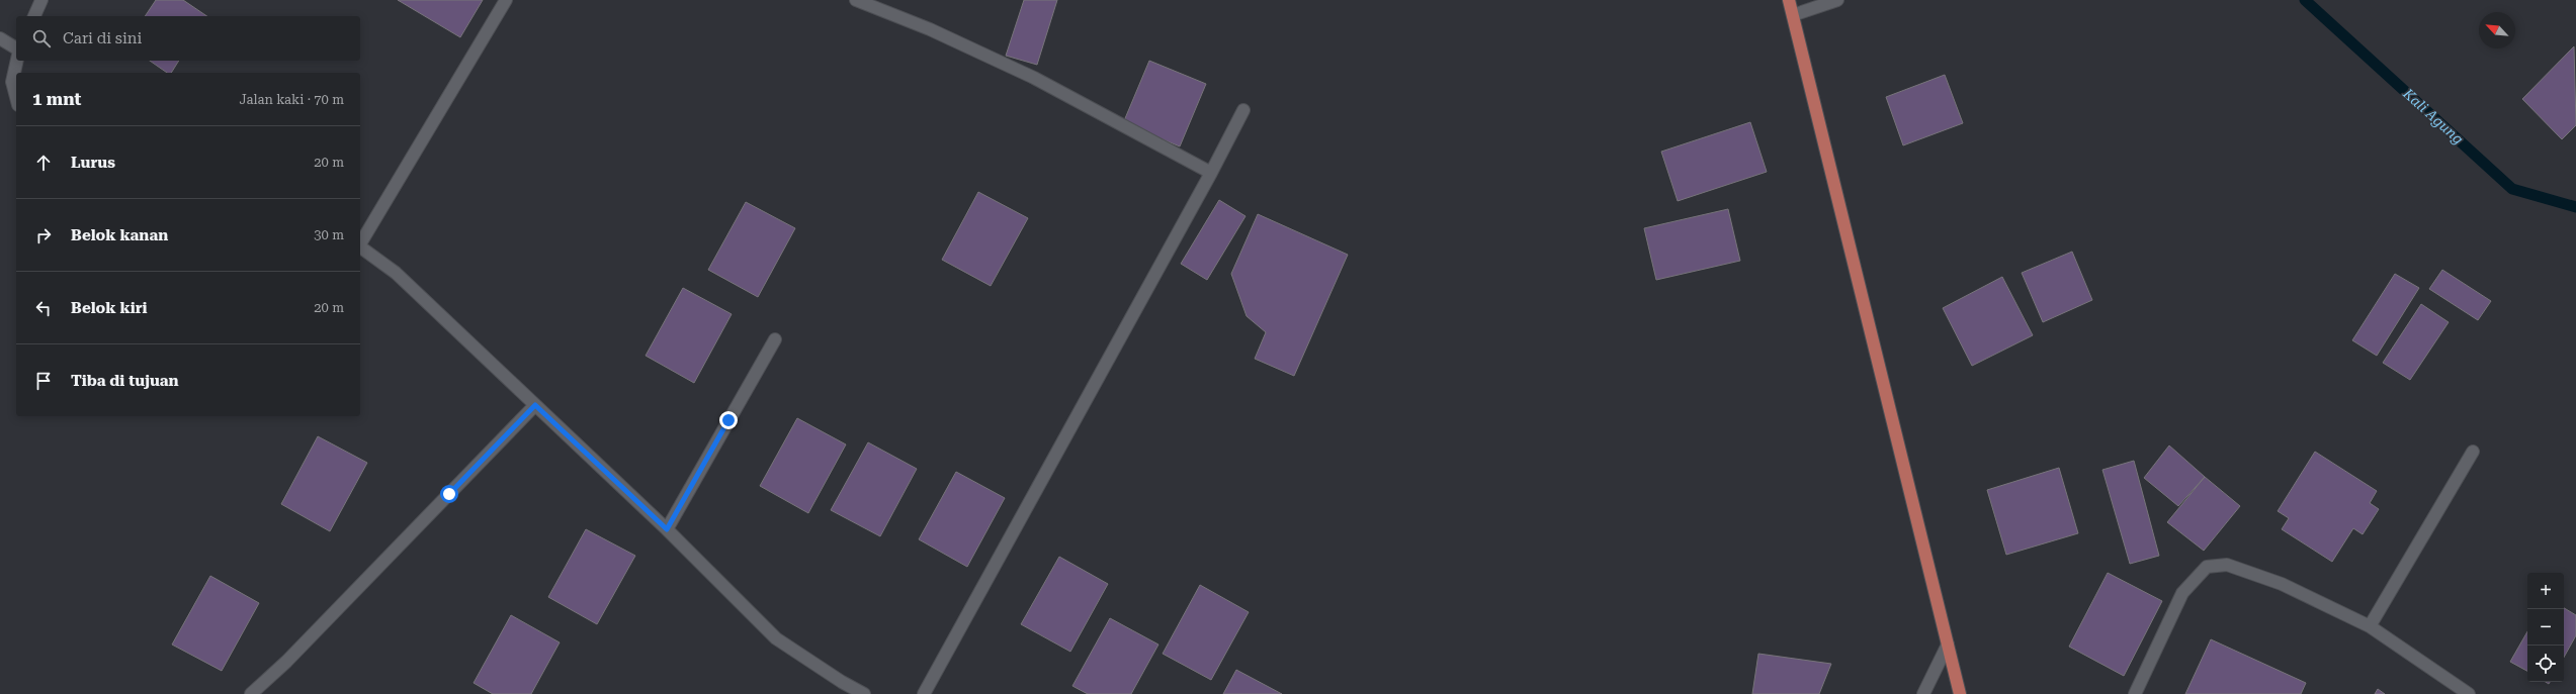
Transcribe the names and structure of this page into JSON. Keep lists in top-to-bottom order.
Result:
{
  "water": ["Kali Agung"],
  "north": "top left",
  "page": {
    "search": "Cari di sini",
    "heading": ["1 mnt", "Jalan kaki · 70 m"],
    "list": [
      ["Lurus", "20 m"],
      ["Belok kanan", "30 m"],
      ["Belok kiri", "20 m"],
      "Tiba di tujuan"
    ],
    "map_buttons": ["+", "−"]
  }
}
